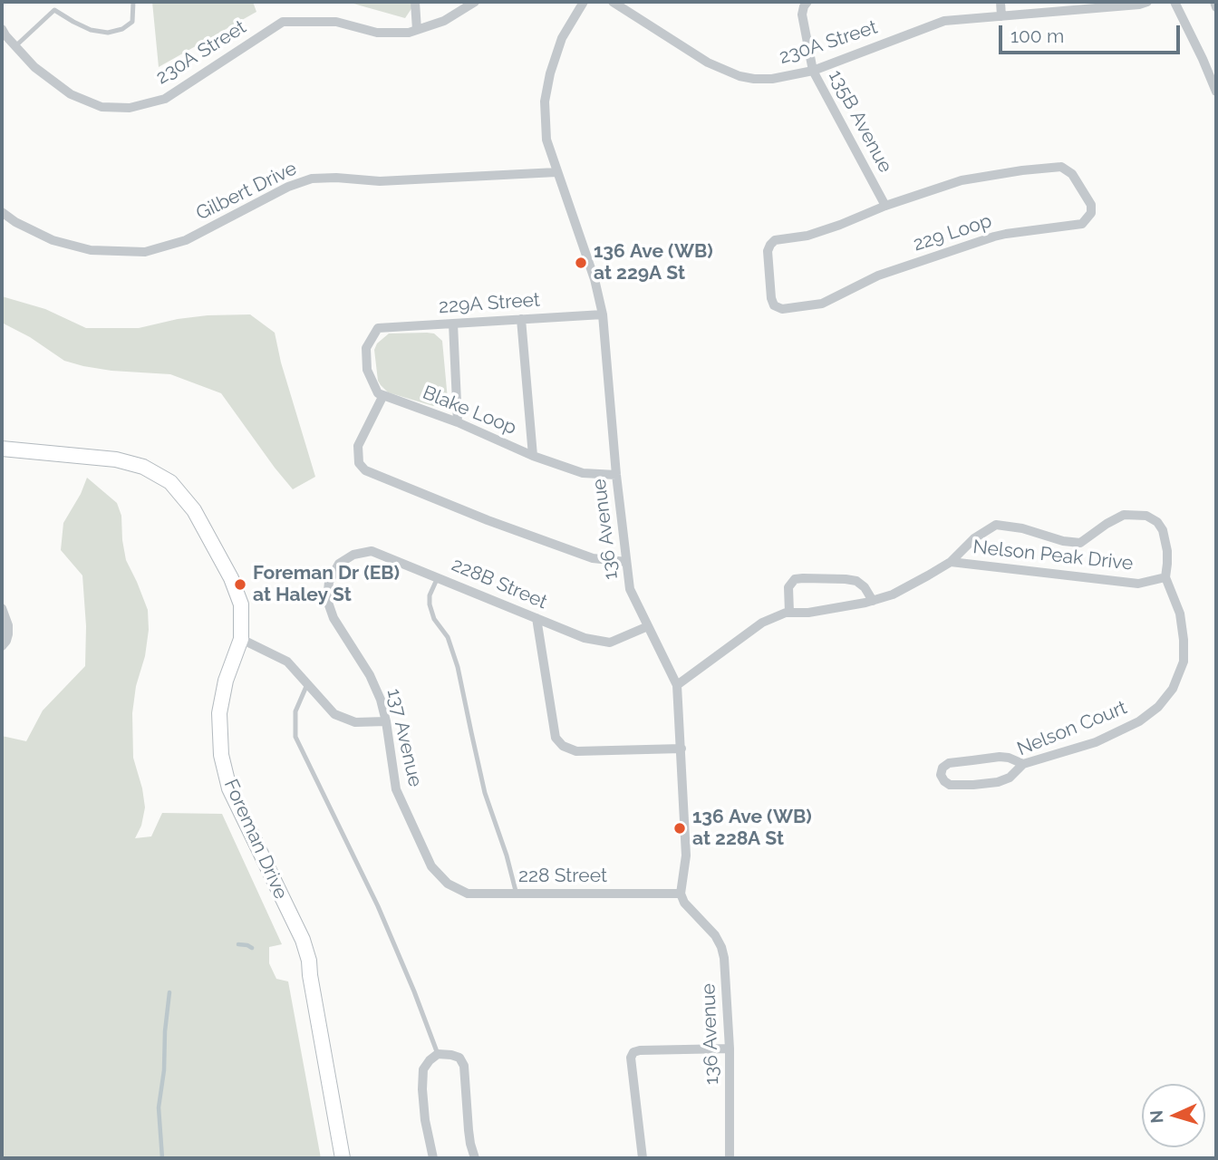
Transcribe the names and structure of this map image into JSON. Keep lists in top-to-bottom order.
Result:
{
  "streets": {
    "street": [
      "230A Street",
      "135B Avenue",
      "Gilbert Drive",
      "229 Loop",
      "229A Street",
      "Blake Loop",
      "136 Avenue",
      "Nelson Peak Drive",
      "228B Street",
      "Nelson Court",
      "137 Avenue",
      "Foreman Drive",
      "228 Street"
    ]
  },
  "crossings": [
    ["230A Street", "135B Avenue"],
    ["135B Avenue", "229 Loop"],
    ["Gilbert Drive", "136 Avenue"],
    ["229A Street", "Blake Loop"],
    ["229A Street", "136 Avenue"],
    ["Blake Loop", "136 Avenue"],
    ["136 Avenue", "Nelson Peak Drive"],
    ["136 Avenue", "228B Street"],
    ["136 Avenue", "228 Street"],
    ["Nelson Peak Drive", "Nelson Court"],
    ["228B Street", "137 Avenue"],
    ["137 Avenue", "228 Street"]
  ],
  "places": ["136 Ave (WB) at 229A St", "Foreman Dr (EB) at Haley St", "136 Ave (WB) at 228A St"],
  "scale_bar": "100 m",
  "north": "left"
}
